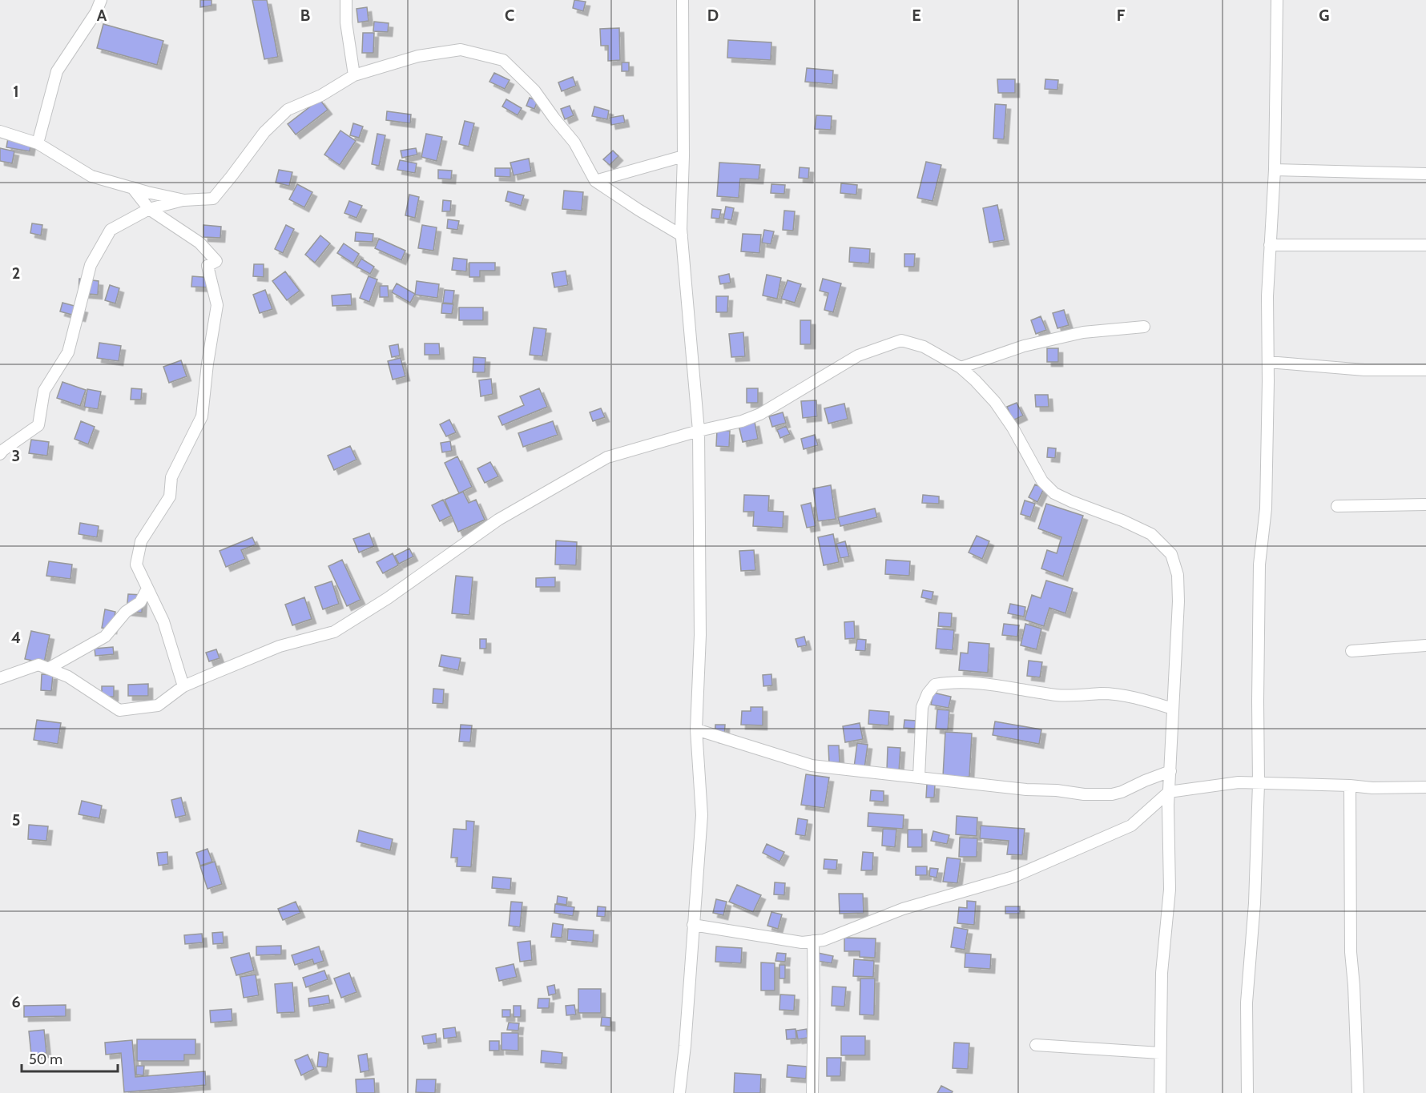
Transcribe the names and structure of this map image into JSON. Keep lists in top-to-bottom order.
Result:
{
  "scale_bar": "50 m",
  "grid": {
    "columns": [
      "A",
      "B",
      "C",
      "D",
      "E",
      "F",
      "G"
    ],
    "rows": [
      "1",
      "2",
      "3",
      "4",
      "5",
      "6"
    ]
  }
}
